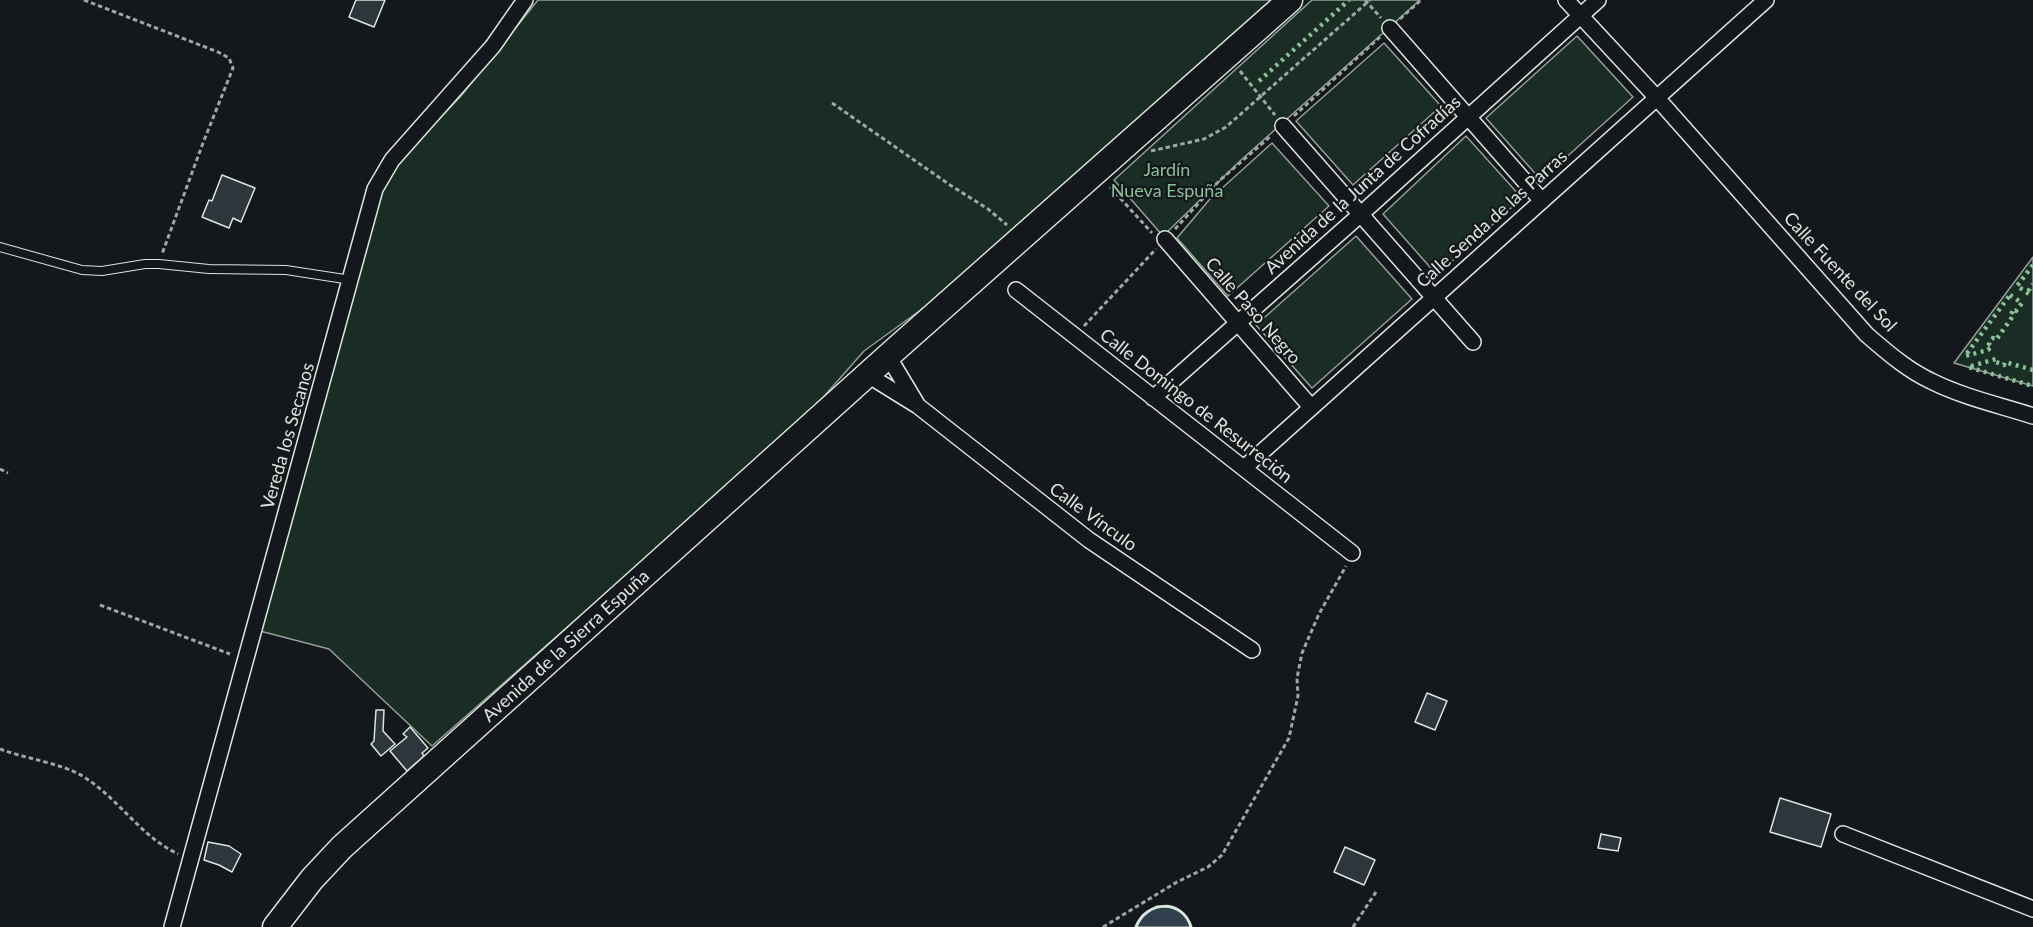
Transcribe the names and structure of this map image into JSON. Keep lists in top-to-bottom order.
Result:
{
  "streets": {
    "main road": ["Avenida de la Sierra Espuña"],
    "street": [
      "Avenida de la Junta de Cofradías",
      "Calle Senda de las Parras",
      "Calle Fuente del Sol",
      "Calle Paso Negro",
      "Calle Domingo de Resurreción",
      "Vereda los Secanos",
      "Calle Vínculo"
    ]
  },
  "crossings": [
    ["Avenida de la Junta de Cofradías", "Calle Fuente del Sol"],
    ["Avenida de la Junta de Cofradías", "Calle Paso Negro"],
    ["Avenida de la Junta de Cofradías", "Calle Domingo de Resurreción"],
    ["Calle Senda de las Parras", "Calle Fuente del Sol"],
    ["Calle Senda de las Parras", "Calle Paso Negro"],
    ["Calle Senda de las Parras", "Calle Domingo de Resurreción"],
    ["Calle Vínculo", "Avenida de la Sierra Espuña"]
  ],
  "parks": ["Jardín Nueva Espuña"]
}
